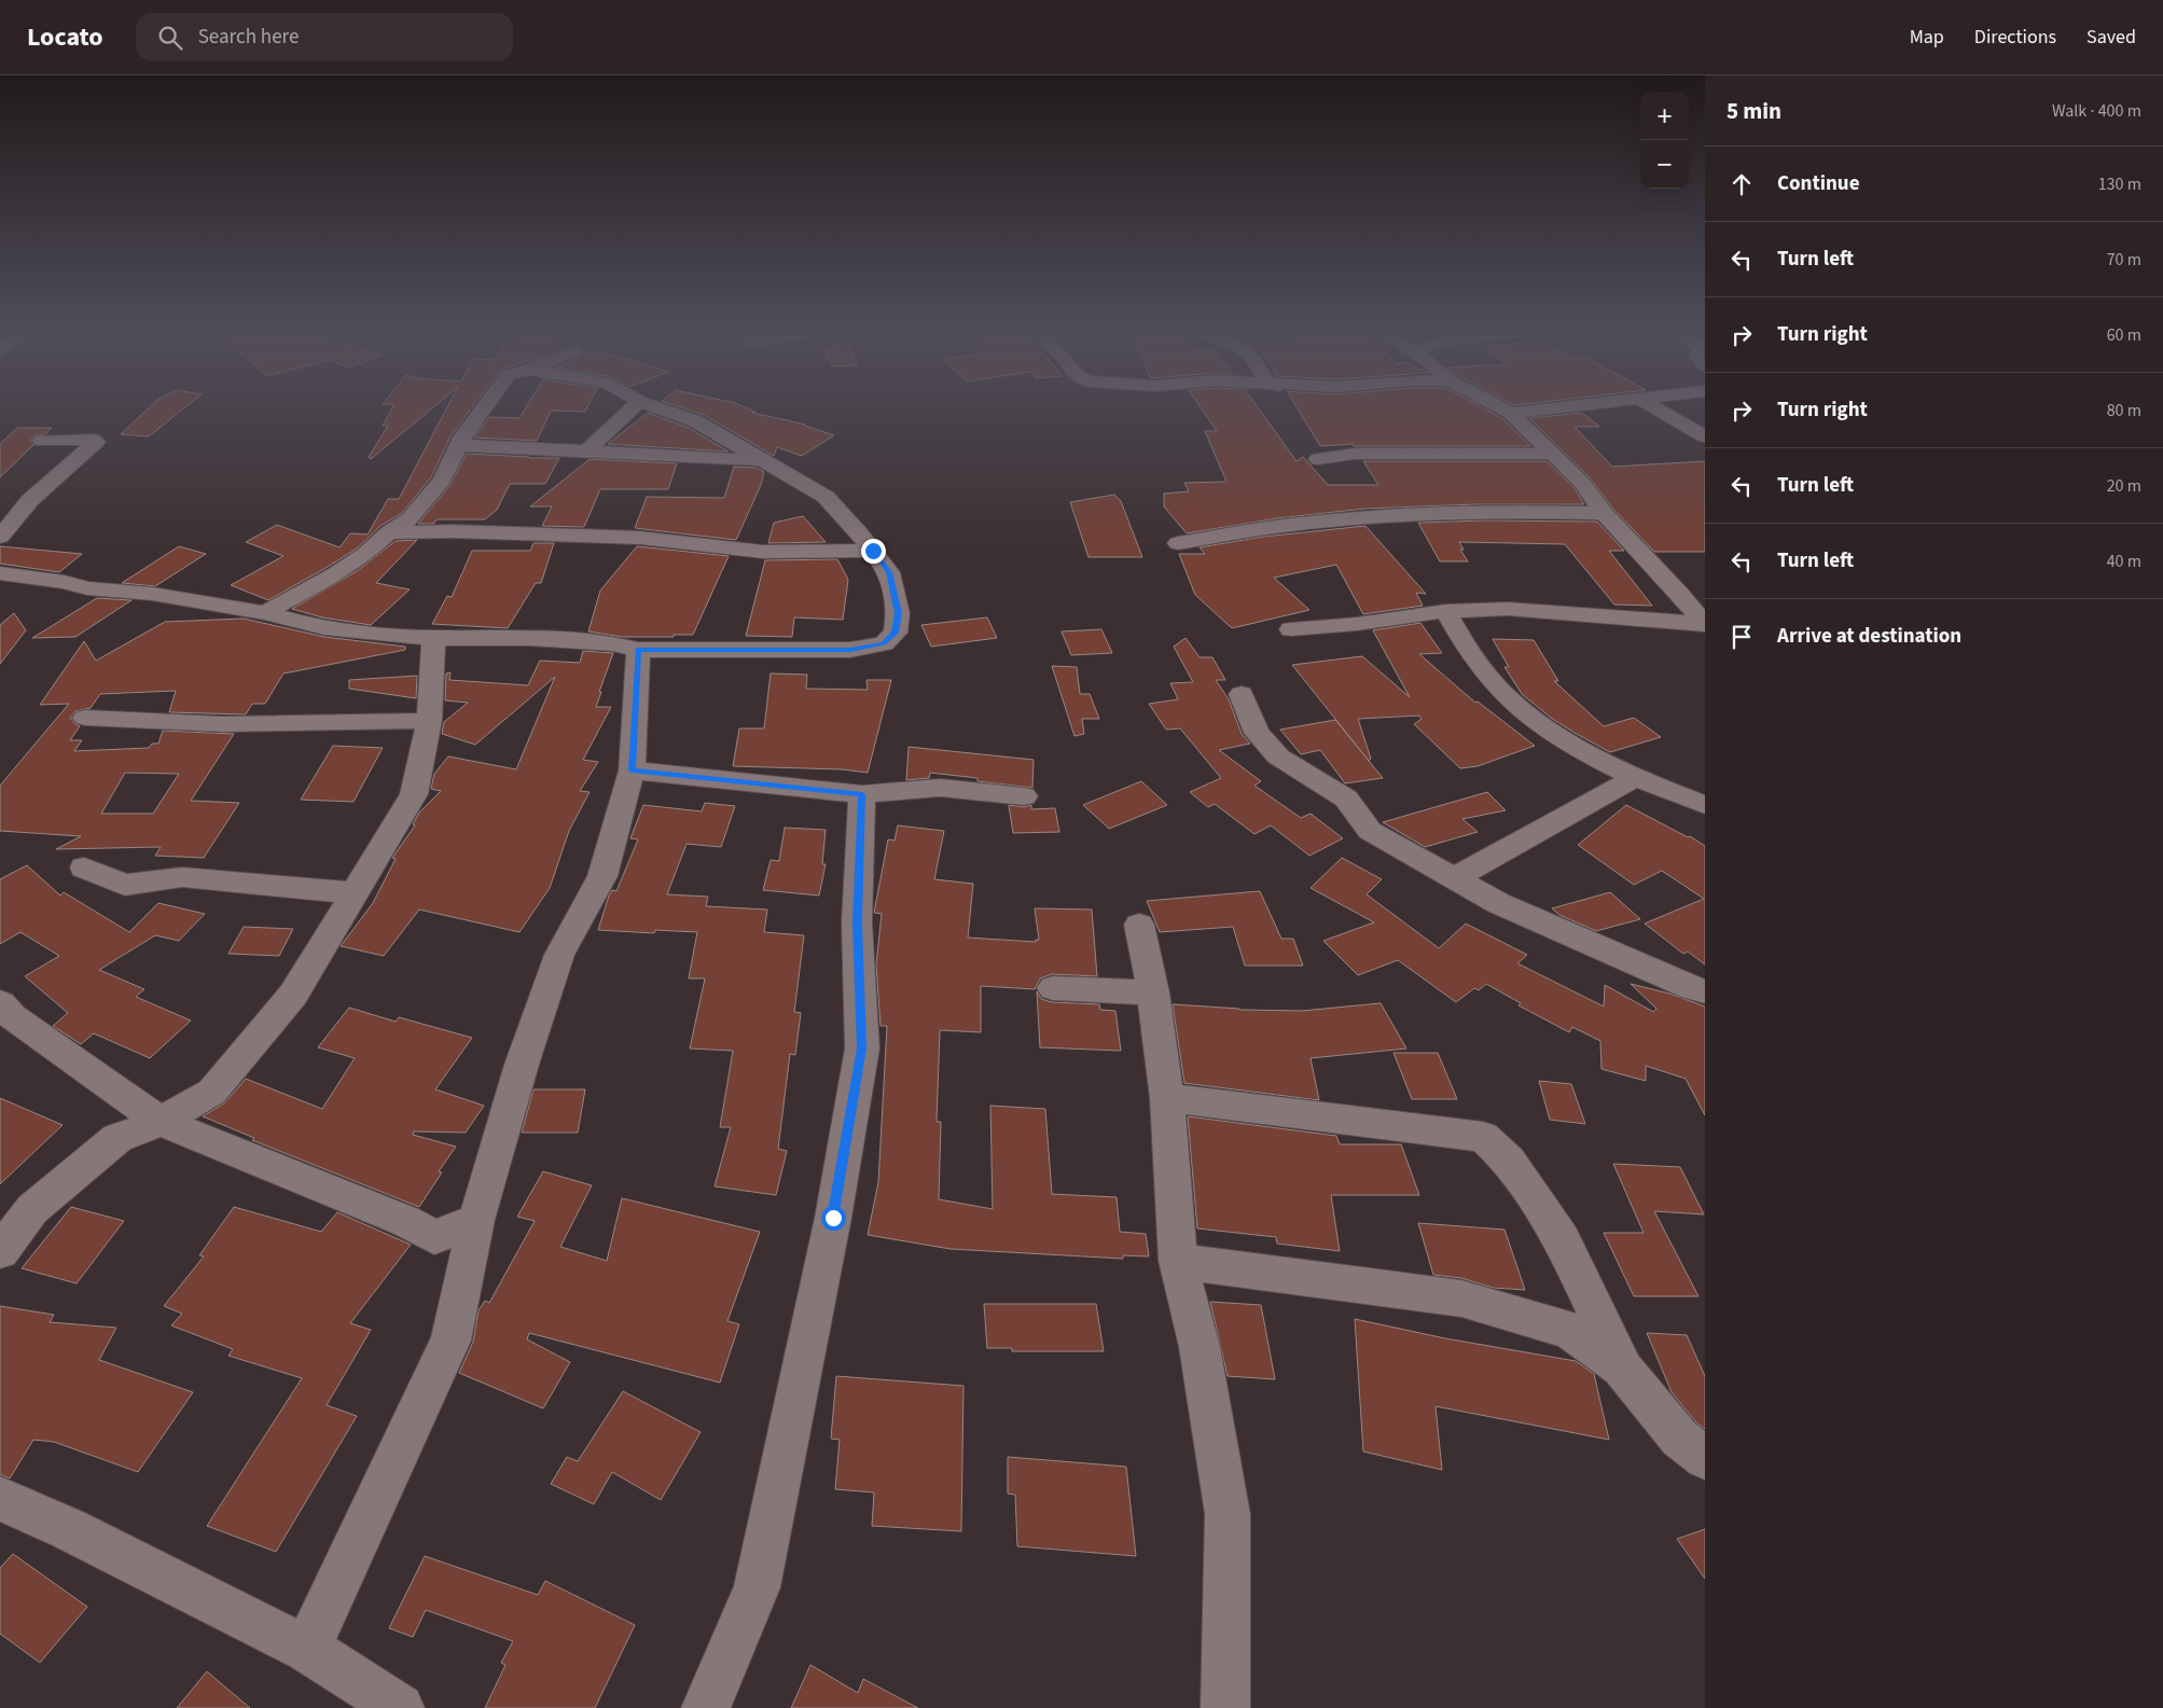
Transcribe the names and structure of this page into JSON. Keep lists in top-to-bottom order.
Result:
{
  "page": {
    "header": "Locato",
    "search": "Search here",
    "nav": ["Map", "Directions", "Saved"],
    "heading": ["5 min", "Walk · 400 m"],
    "map_buttons": ["+", "−"],
    "list": [
      ["Continue", "130 m"],
      ["Turn left", "70 m"],
      ["Turn right", "60 m"],
      ["Turn right", "80 m"],
      ["Turn left", "20 m"],
      ["Turn left", "40 m"],
      "Arrive at destination"
    ]
  }
}
